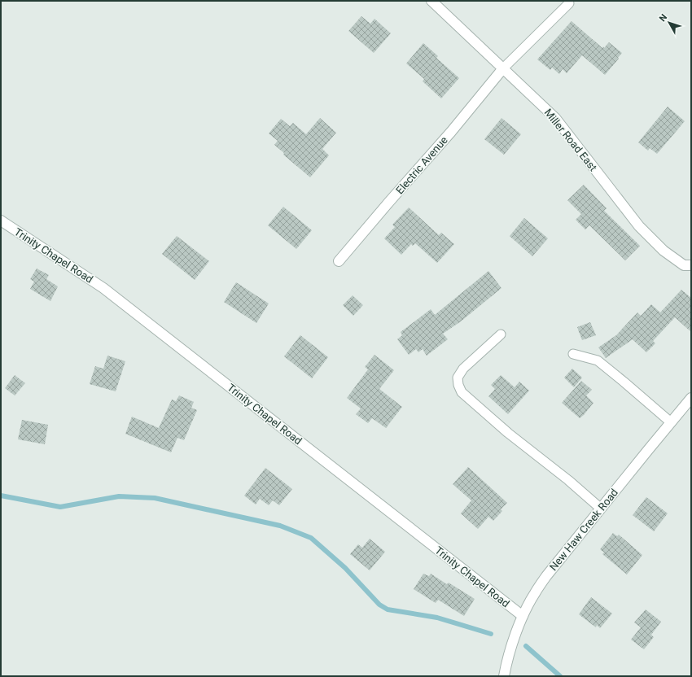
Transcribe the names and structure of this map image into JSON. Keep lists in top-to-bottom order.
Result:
{
  "streets": {
    "street": [
      "Miller Road East",
      "Electric Avenue",
      "Trinity Chapel Road",
      "New Haw Creek Road"
    ]
  },
  "crossings": [
    ["Miller Road East", "Electric Avenue"],
    ["Trinity Chapel Road", "New Haw Creek Road"]
  ],
  "north": "top left"
}
